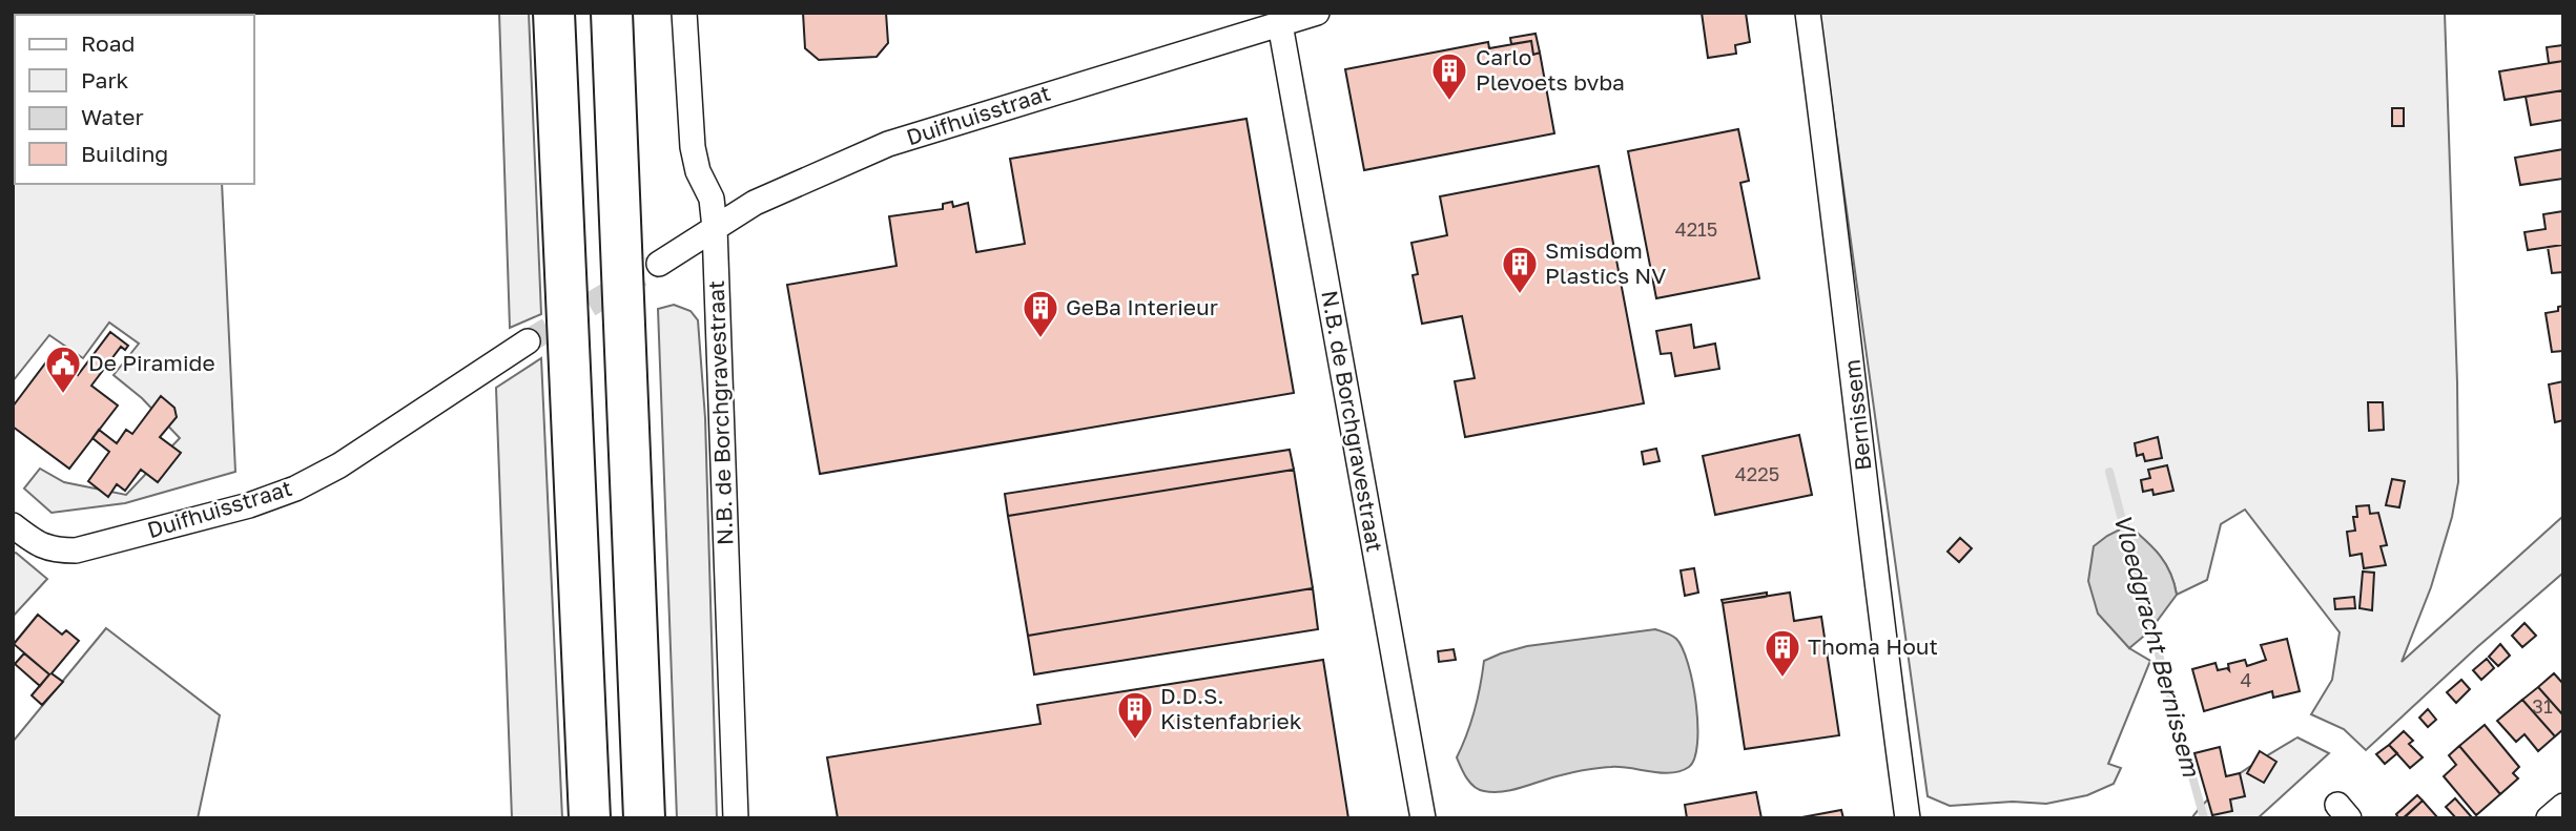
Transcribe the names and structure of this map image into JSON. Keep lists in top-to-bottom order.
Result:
{
  "streets": {
    "street": ["Duifhuisstraat", "N.B. de Borchgravestraat", "Bernissem"]
  },
  "crossings": [
    ["Duifhuisstraat", "N.B. de Borchgravestraat"]
  ],
  "water": ["Vloedgracht Bernissem"],
  "places": {
    "building": [
      "Carlo Plevoets bvba",
      "Smisdom Plastics NV",
      "GeBa Interieur",
      "Thoma Hout",
      "D.D.S. Kistenfabriek"
    ],
    "public building": ["De Piramide"]
  },
  "house_numbers": [
    "4215",
    "4225",
    "4",
    "31"
  ],
  "legend": [
    "Road",
    "Park",
    "Water",
    "Building"
  ]
}
